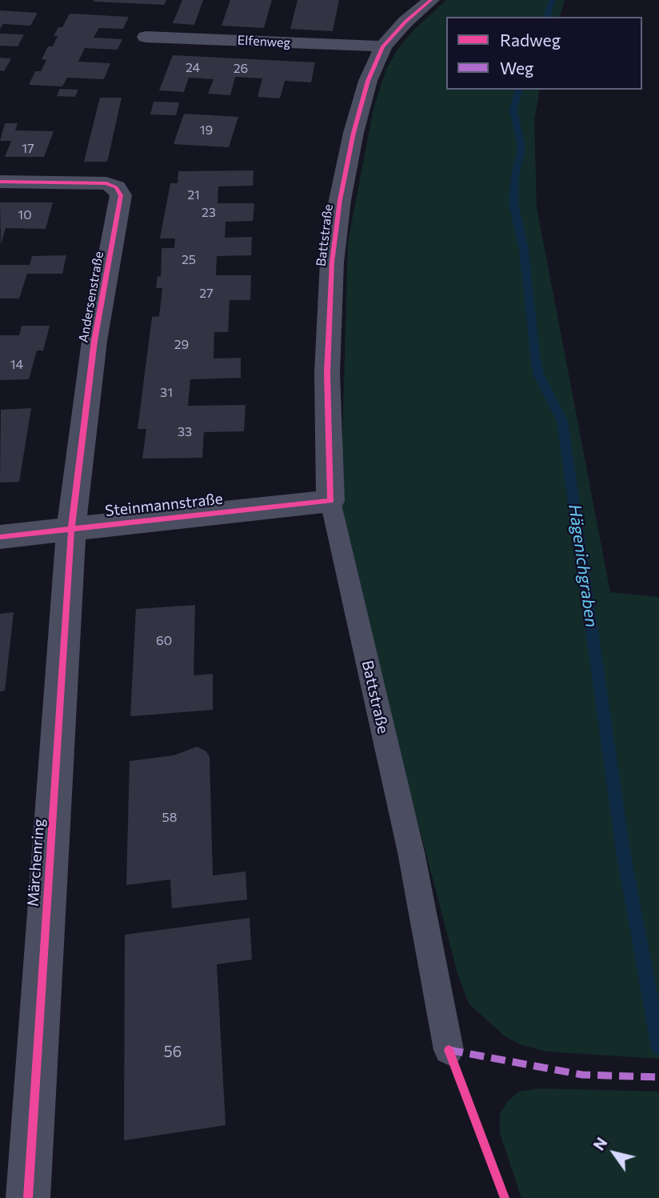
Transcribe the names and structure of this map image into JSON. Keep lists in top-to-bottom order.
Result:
{
  "streets": {
    "street": [
      "Elfenweg",
      "Battstraße",
      "Andersenstraße",
      "Steinmannstraße",
      "Märchenring"
    ]
  },
  "crossings": [
    ["Elfenweg", "Battstraße"],
    ["Battstraße", "Steinmannstraße"],
    ["Andersenstraße", "Steinmannstraße"],
    ["Andersenstraße", "Märchenring"],
    ["Steinmannstraße", "Märchenring"]
  ],
  "water": ["Hägenichgraben"],
  "house_numbers": [
    "24",
    "26",
    "19",
    "17",
    "21",
    "23",
    "10",
    "25",
    "27",
    "29",
    "14",
    "31",
    "33",
    "60",
    "58",
    "56"
  ],
  "legend": ["Radweg", "Weg"],
  "north": "top left"
}
